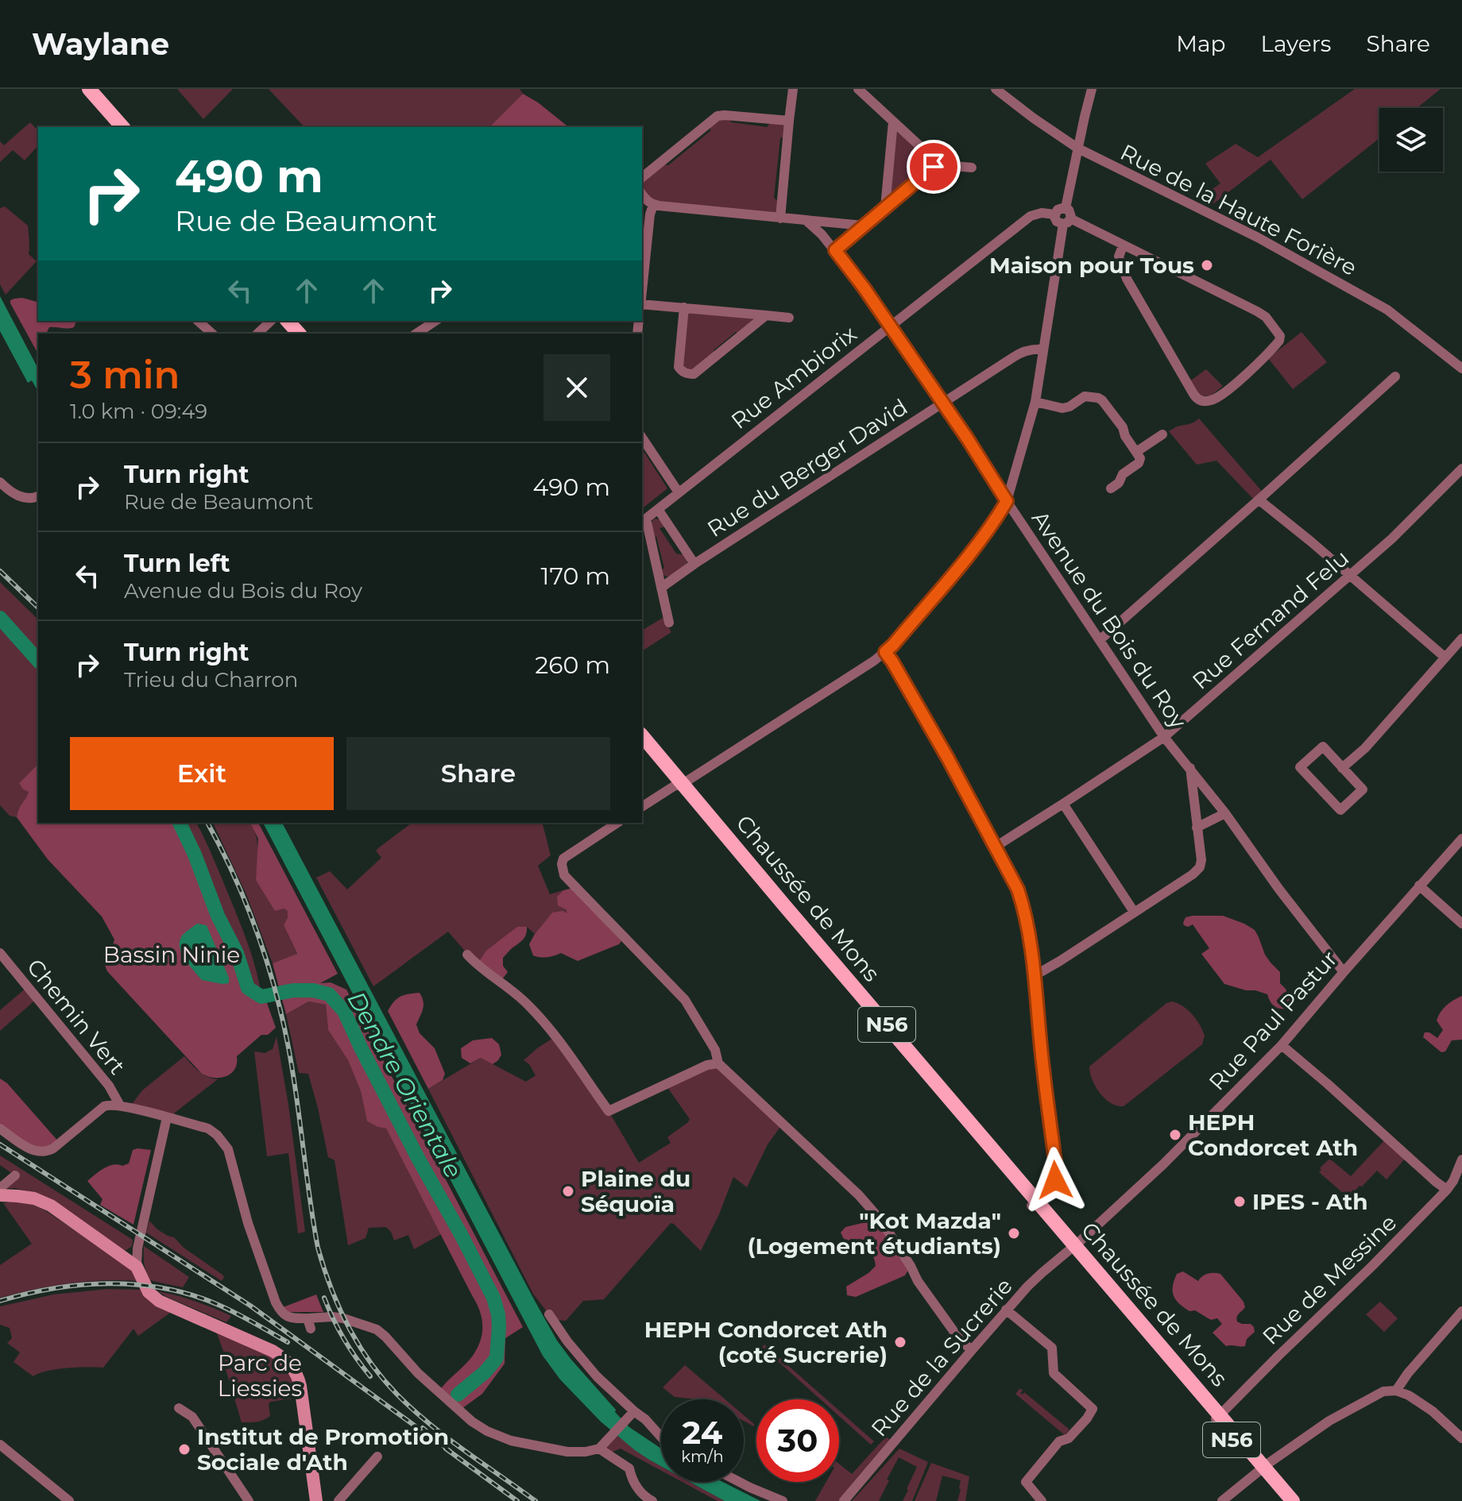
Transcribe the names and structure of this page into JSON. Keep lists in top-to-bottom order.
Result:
{
  "streets": {
    "main road": ["Chaussée de Mons", "N56"],
    "street": [
      "Rue de la Haute Forière",
      "Rue Ambiorix",
      "Rue du Berger David",
      "Avenue du Bois du Roy",
      "Rue Fernand Felu",
      "Chemin Vert",
      "Rue Paul Pastur",
      "Rue de Messine",
      "Rue de la Sucrerie"
    ]
  },
  "crossings": [
    ["Rue Ambiorix", "Avenue du Bois du Roy"],
    ["Rue du Berger David", "Avenue du Bois du Roy"],
    ["Avenue du Bois du Roy", "Rue Fernand Felu"],
    ["Avenue du Bois du Roy", "Rue Paul Pastur"],
    ["Chaussée de Mons", "Rue Paul Pastur"],
    ["Chaussée de Mons", "Rue de Messine"],
    ["Chaussée de Mons", "Rue de la Sucrerie"],
    ["Rue Paul Pastur", "Rue de la Sucrerie"]
  ],
  "water": ["Dendre Orientale"],
  "parks": ["Bassin Ninie", "Parc de Liessies"],
  "places": [
    "Maison pour Tous",
    "HEPH Condorcet Ath",
    "Plaine du Séquoïa",
    "IPES - Ath",
    "\"Kot Mazda\" (Logement étudiants)",
    "HEPH Condorcet Ath (coté Sucrerie)",
    "Institut de Promotion Sociale d'Ath"
  ],
  "page": {
    "header": "Waylane",
    "nav": ["Map", "Layers", "Share"],
    "turn": ["490 m", "Rue de Beaumont"],
    "heading": ["3 min", "1.0 km · 09:49"],
    "list": [
      {
        "name": "Turn right",
        "note": "Rue de Beaumont",
        "value": "490 m"
      },
      {
        "name": "Turn left",
        "note": "Avenue du Bois du Roy",
        "value": "170 m"
      },
      {
        "name": "Turn right",
        "note": "Trieu du Charron",
        "value": "260 m"
      }
    ],
    "buttons": ["Exit", "Share"],
    "speed": "24 km/h",
    "limit": "30"
  }
}
